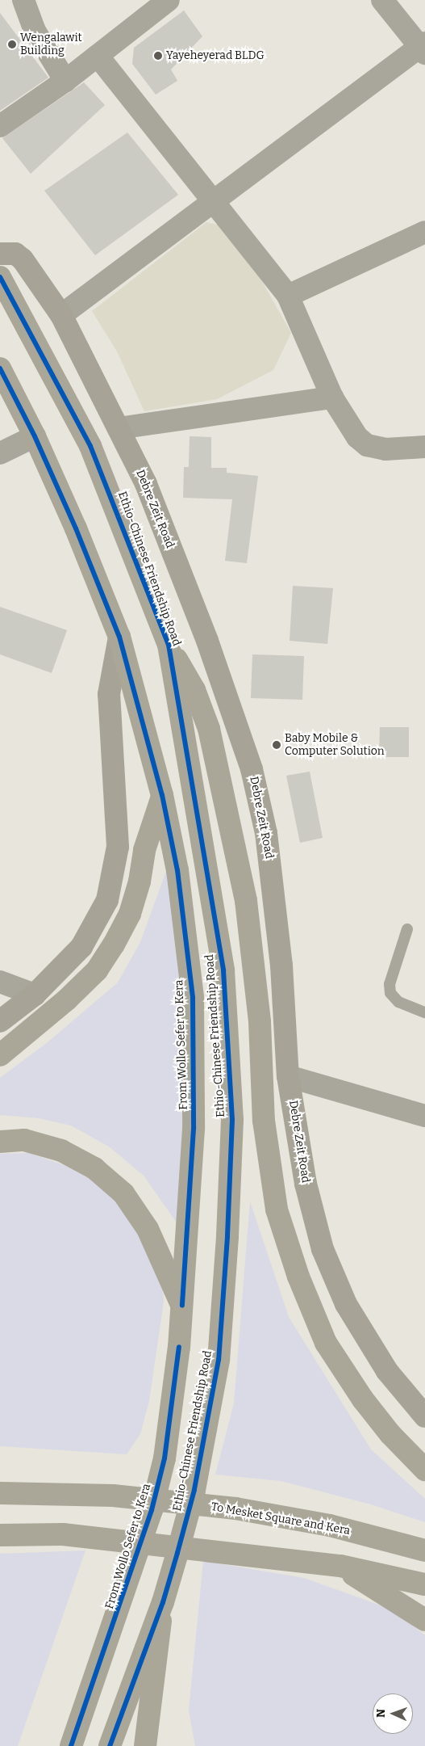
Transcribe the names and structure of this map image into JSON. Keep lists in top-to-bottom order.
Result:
{
  "streets": {
    "main road": [
      "Debre Zeit Road",
      "Ethio-Chinese Friendship Road",
      "From Wollo Sefer to Kera",
      "To Mesket Square and Kera"
    ]
  },
  "places": ["Wengalawit Building", "Yayeheyerad BLDG", "Baby Mobile & Computer Solution"],
  "north": "left"
}
